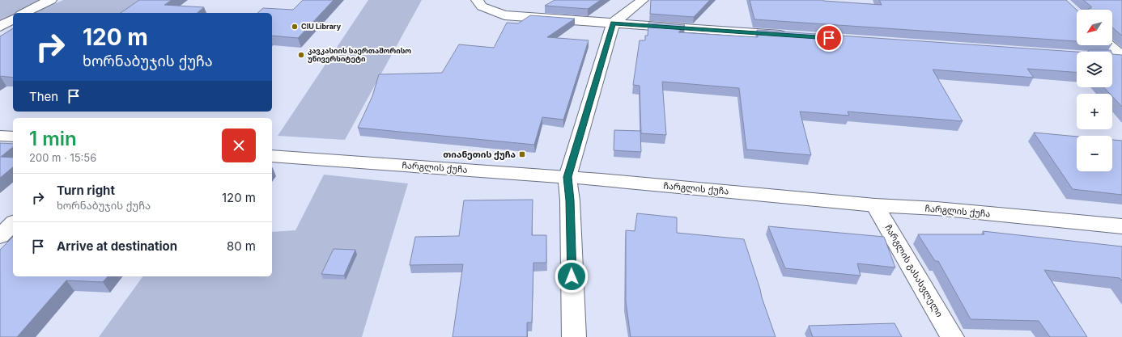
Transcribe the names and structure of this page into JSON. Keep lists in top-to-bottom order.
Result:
{
  "streets": {
    "street": ["ჩარგლის ქუჩა", "ჩარგლის გასასვლელი"]
  },
  "crossings": [
    ["ჩარგლის ქუჩა", "ჩარგლის გასასვლელი"]
  ],
  "places": {
    "other": ["CIU Library", "კავკასიის საერთაშორისო უნივერსიტეტი"],
    "transit": ["თიანეთის ქუჩა"]
  },
  "north": "bottom left",
  "page": {
    "map_buttons": ["+", "−"],
    "turn": ["120 m", "ხორნაბუჯის ქუჩა"],
    "then": "Then",
    "heading": ["1 min", "200 m · 15:56"],
    "list": [
      {
        "name": "Turn right",
        "note": "ხორნაბუჯის ქუჩა",
        "value": "120 m"
      },
      {
        "name": "Arrive at destination",
        "value": "80 m"
      }
    ]
  }
}
